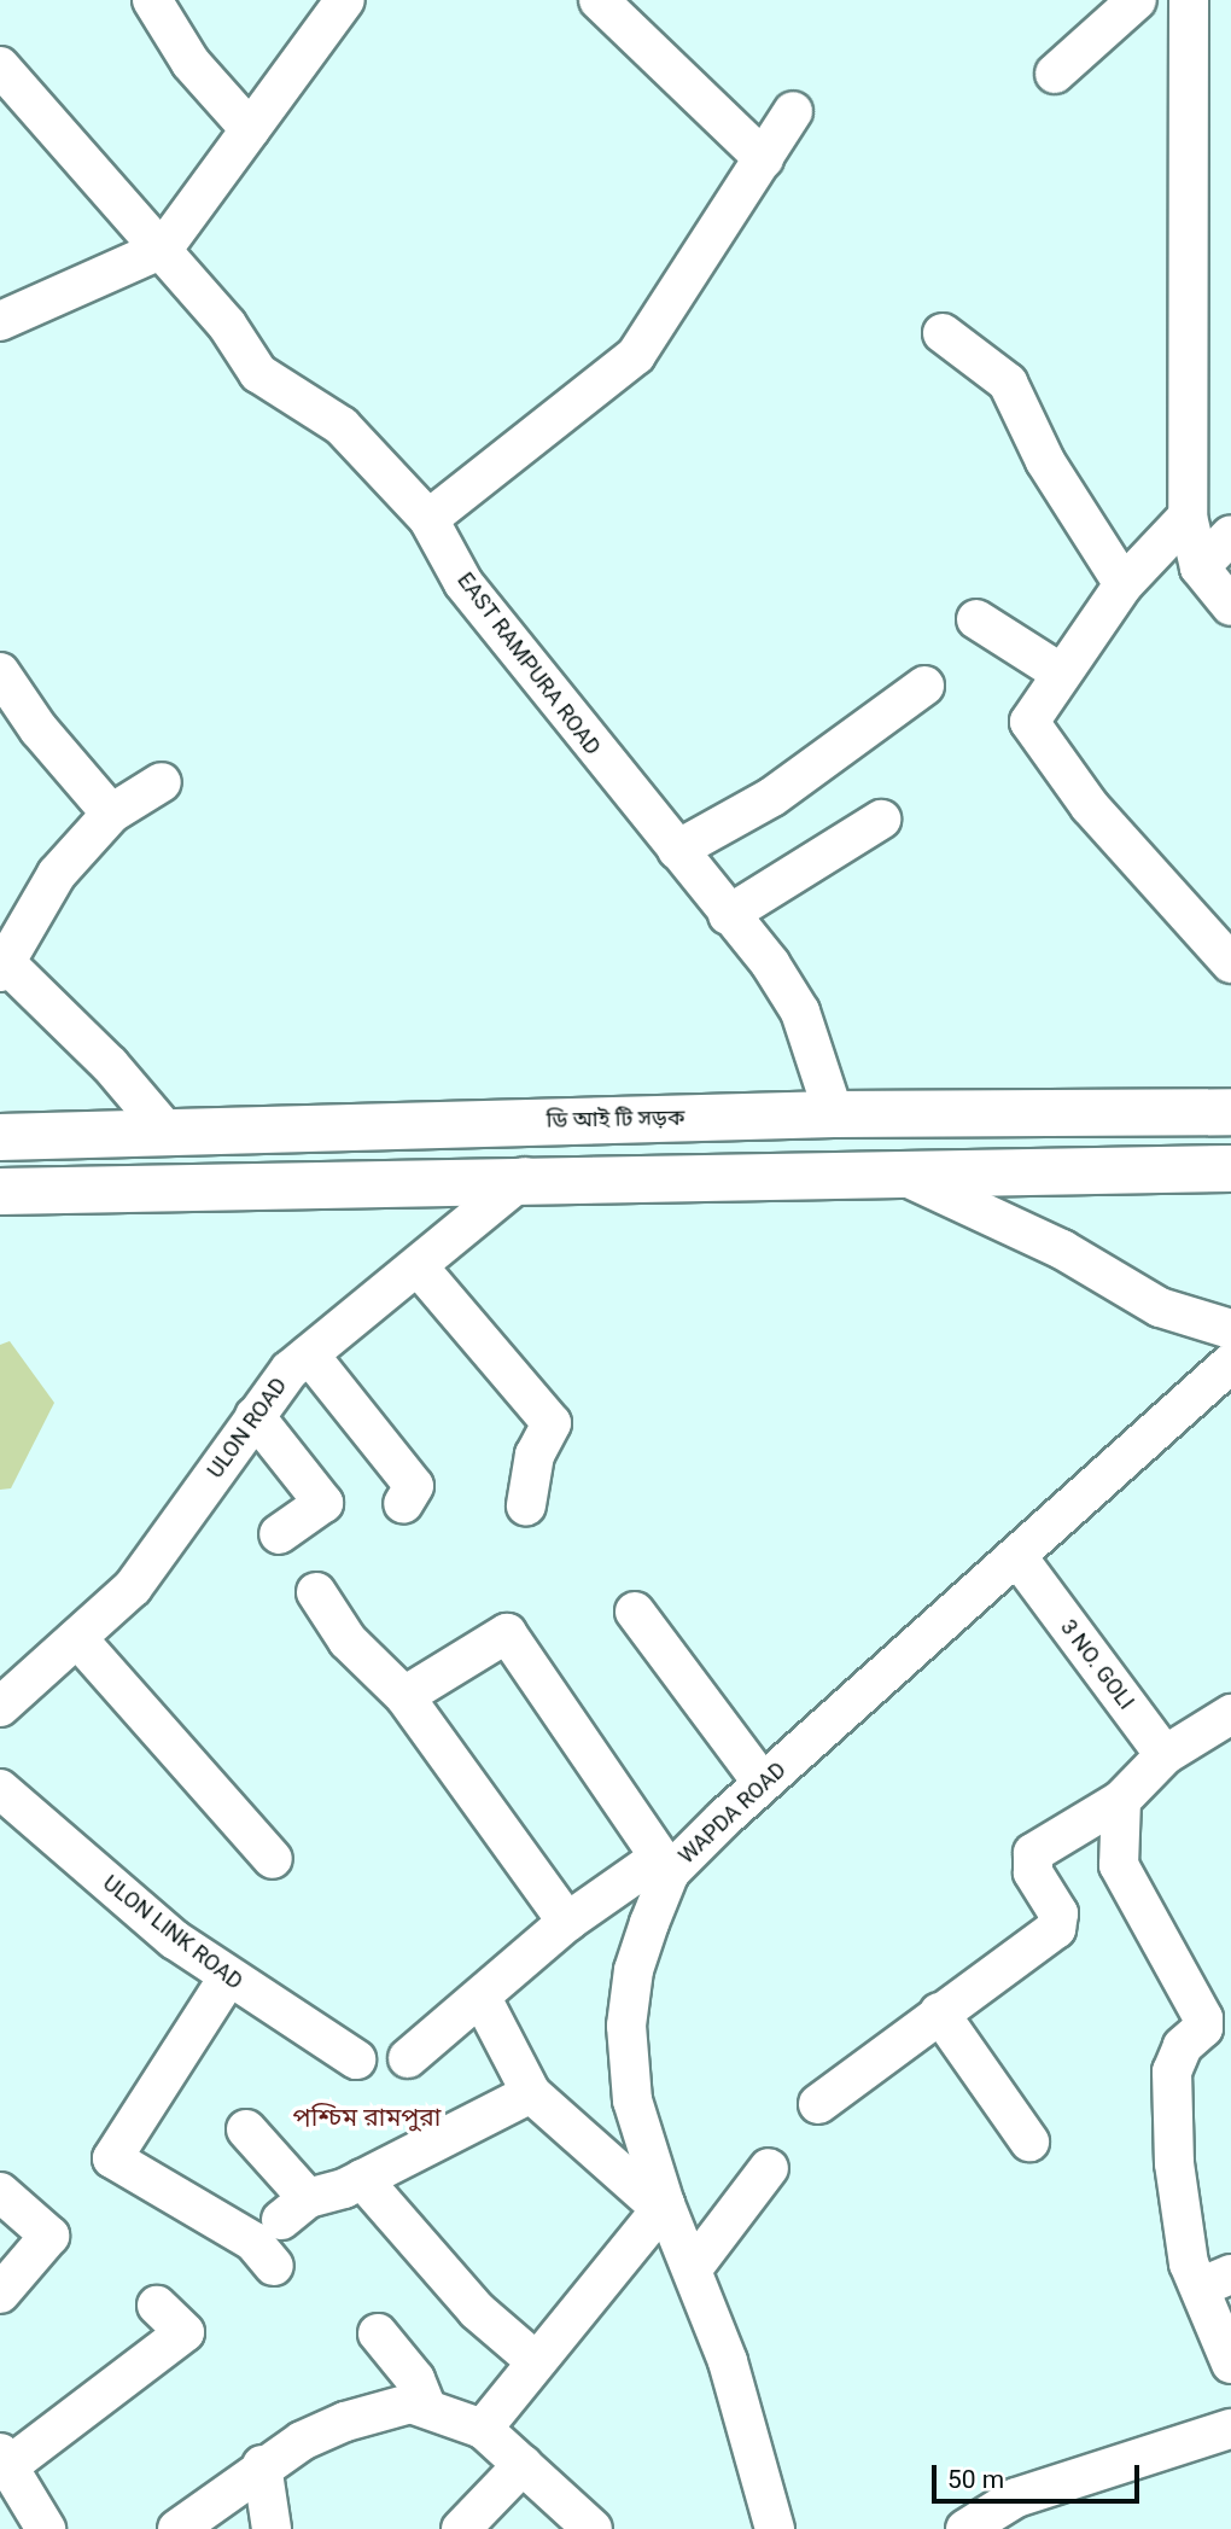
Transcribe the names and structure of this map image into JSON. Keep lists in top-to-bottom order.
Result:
{
  "streets": {
    "main road": ["ডি আই টি সড়ক"],
    "street": [
      "EAST RAMPURA ROAD",
      "ULON ROAD",
      "3 NO. GOLI",
      "WAPDA ROAD",
      "ULON LINK ROAD"
    ]
  },
  "crossings": [
    ["EAST RAMPURA ROAD", "ডি আই টি সড়ক"],
    ["3 NO. GOLI", "WAPDA ROAD"]
  ],
  "districts": ["পশ্চিম রামপুরা"],
  "scale_bar": "50 m"
}
